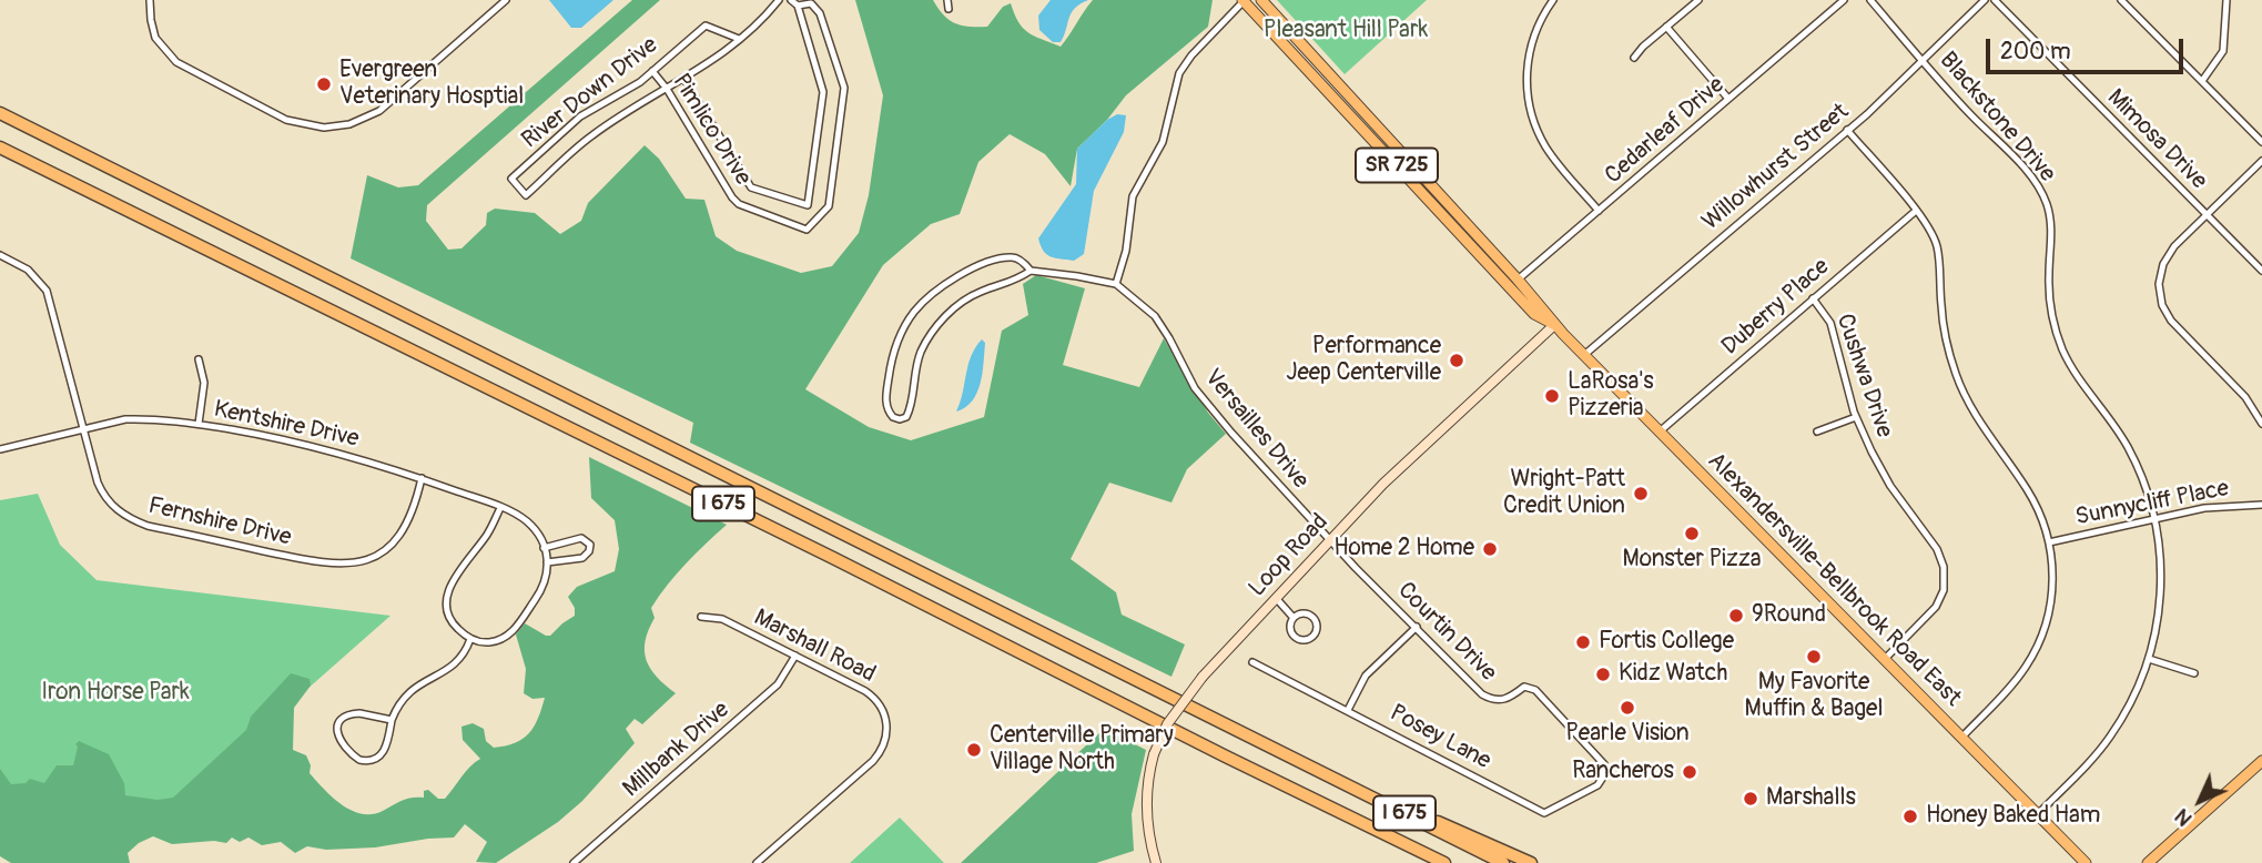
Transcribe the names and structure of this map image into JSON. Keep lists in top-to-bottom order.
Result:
{
  "streets": {
    "highway": ["I 675"],
    "main road": ["SR 725", "Alexandersville-Bellbrook Road East"],
    "street": [
      "River Down Drive",
      "Blackstone Drive",
      "Pimlico Drive",
      "Cedarleaf Drive",
      "Mimosa Drive",
      "Willowhurst Street",
      "Duberry Place",
      "Cushwa Drive",
      "Kentshire Drive",
      "Versailles Drive",
      "Sunnycliff Place",
      "Fernshire Drive",
      "Loop Road",
      "Courtin Drive",
      "Marshall Road",
      "Posey Lane",
      "Millbank Drive"
    ]
  },
  "crossings": [
    ["River Down Drive", "Pimlico Drive"],
    ["Blackstone Drive", "Willowhurst Street"],
    ["Blackstone Drive", "Sunnycliff Place"],
    ["Blackstone Drive", "Alexandersville-Bellbrook Road East"],
    ["Cedarleaf Drive", "Alexandersville-Bellbrook Road East"],
    ["Willowhurst Street", "Alexandersville-Bellbrook Road East"],
    ["Duberry Place", "Cushwa Drive"],
    ["Duberry Place", "Alexandersville-Bellbrook Road East"],
    ["Cushwa Drive", "Alexandersville-Bellbrook Road East"],
    ["Kentshire Drive", "Fernshire Drive"],
    ["Versailles Drive", "Loop Road"],
    ["Versailles Drive", "Courtin Drive"],
    ["Loop Road", "Alexandersville-Bellbrook Road East"],
    ["Loop Road", "Courtin Drive"],
    ["Courtin Drive", "Posey Lane"],
    ["Marshall Road", "Millbank Drive"]
  ],
  "parks": ["Pleasant Hill Park", "Iron Horse Park"],
  "places": [
    "Evergreen Veterinary Hosptial",
    "Performance Jeep Centerville",
    "LaRosa's Pizzeria",
    "Wright-Patt Credit Union",
    "Monster Pizza",
    "Home 2 Home",
    "9Round",
    "Fortis College",
    "My Favorite Muffin & Bagel",
    "Kidz Watch",
    "Pearle Vision",
    "Centerville Primary Village North",
    "Rancheros",
    "Marshalls",
    "Honey Baked Ham"
  ],
  "scale_bar": "200 m",
  "north": "bottom left"
}
